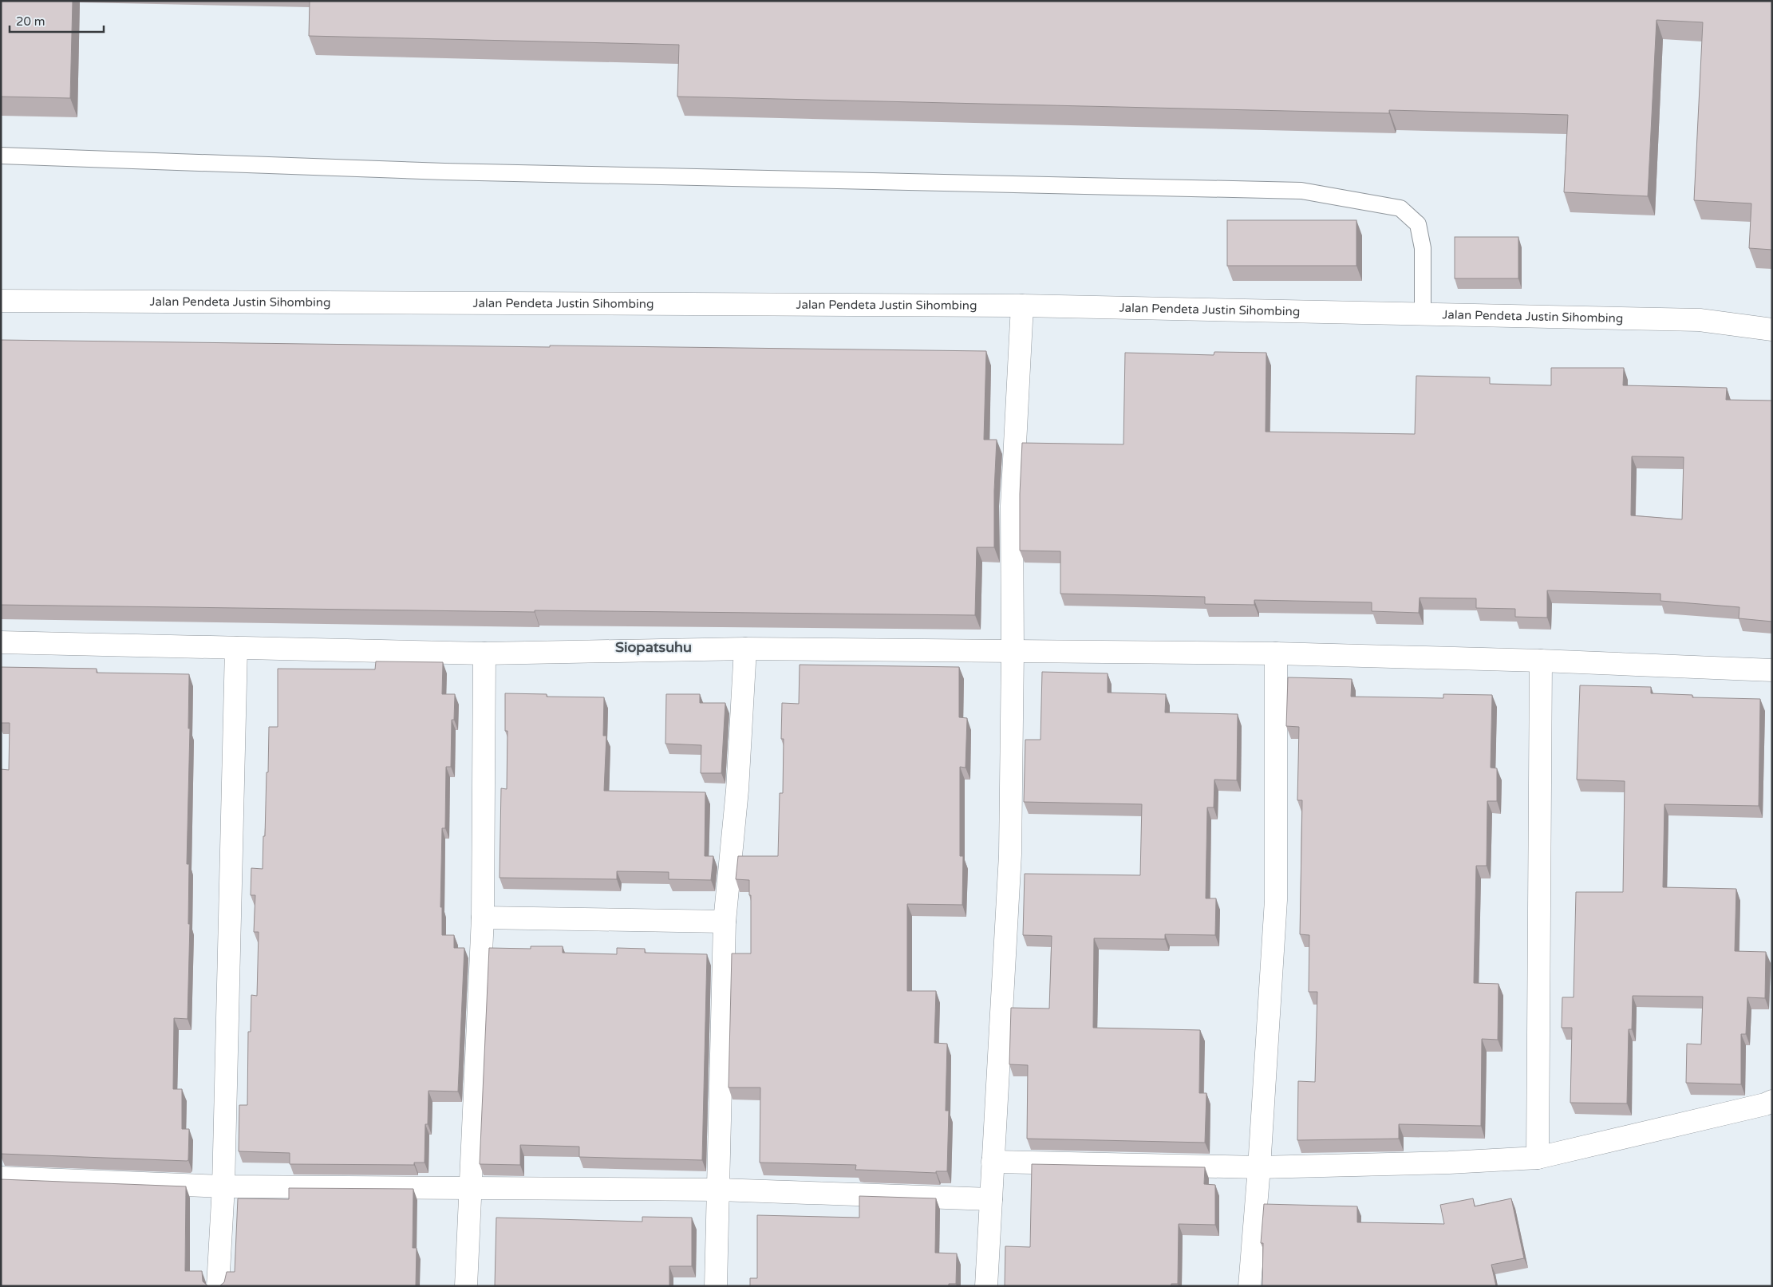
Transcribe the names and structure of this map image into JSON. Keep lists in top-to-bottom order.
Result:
{
  "streets": {
    "street": ["Jalan Pendeta Justin Sihombing"]
  },
  "districts": ["Siopatsuhu"],
  "scale_bar": "20 m"
}
